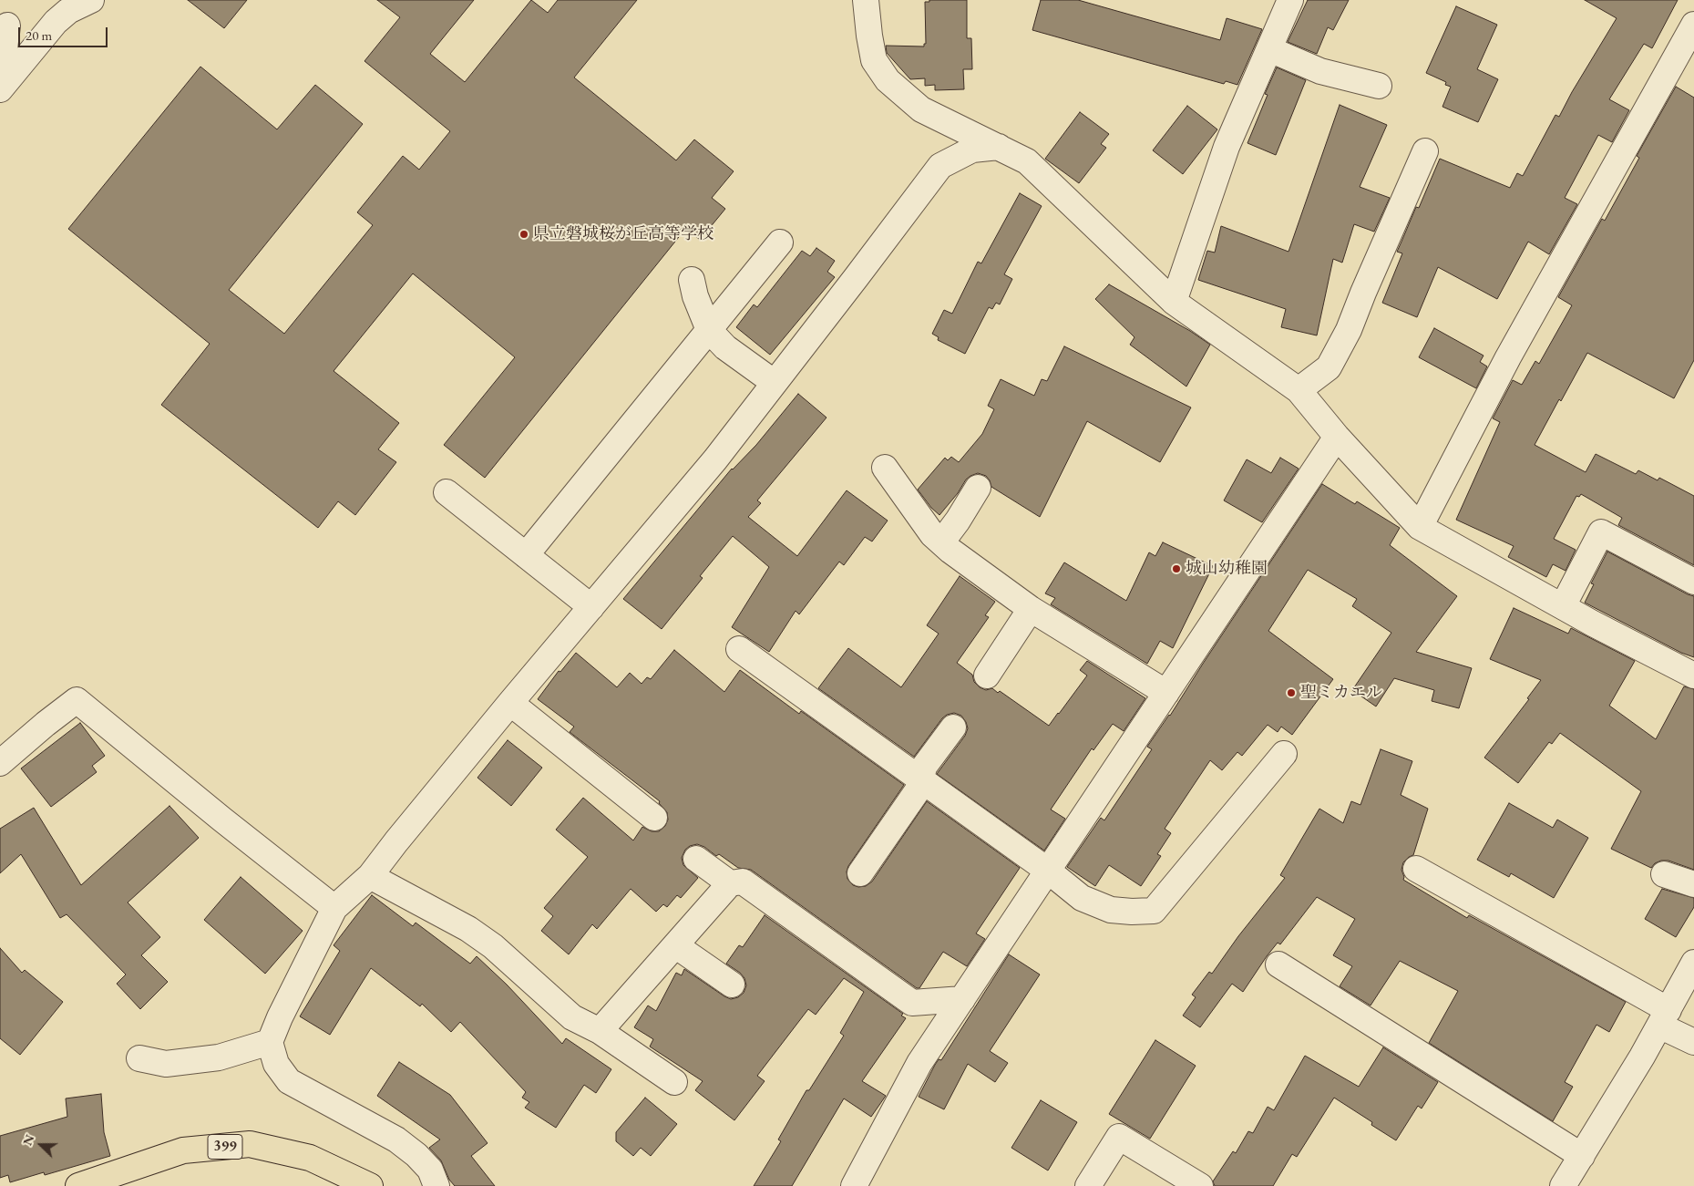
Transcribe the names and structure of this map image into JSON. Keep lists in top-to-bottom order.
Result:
{
  "streets": {
    "highway": ["399"]
  },
  "places": ["県立磐城桜が丘高等学校", "城山幼稚園", "聖ミカエル"],
  "scale_bar": "20 m",
  "north": "left"
}
